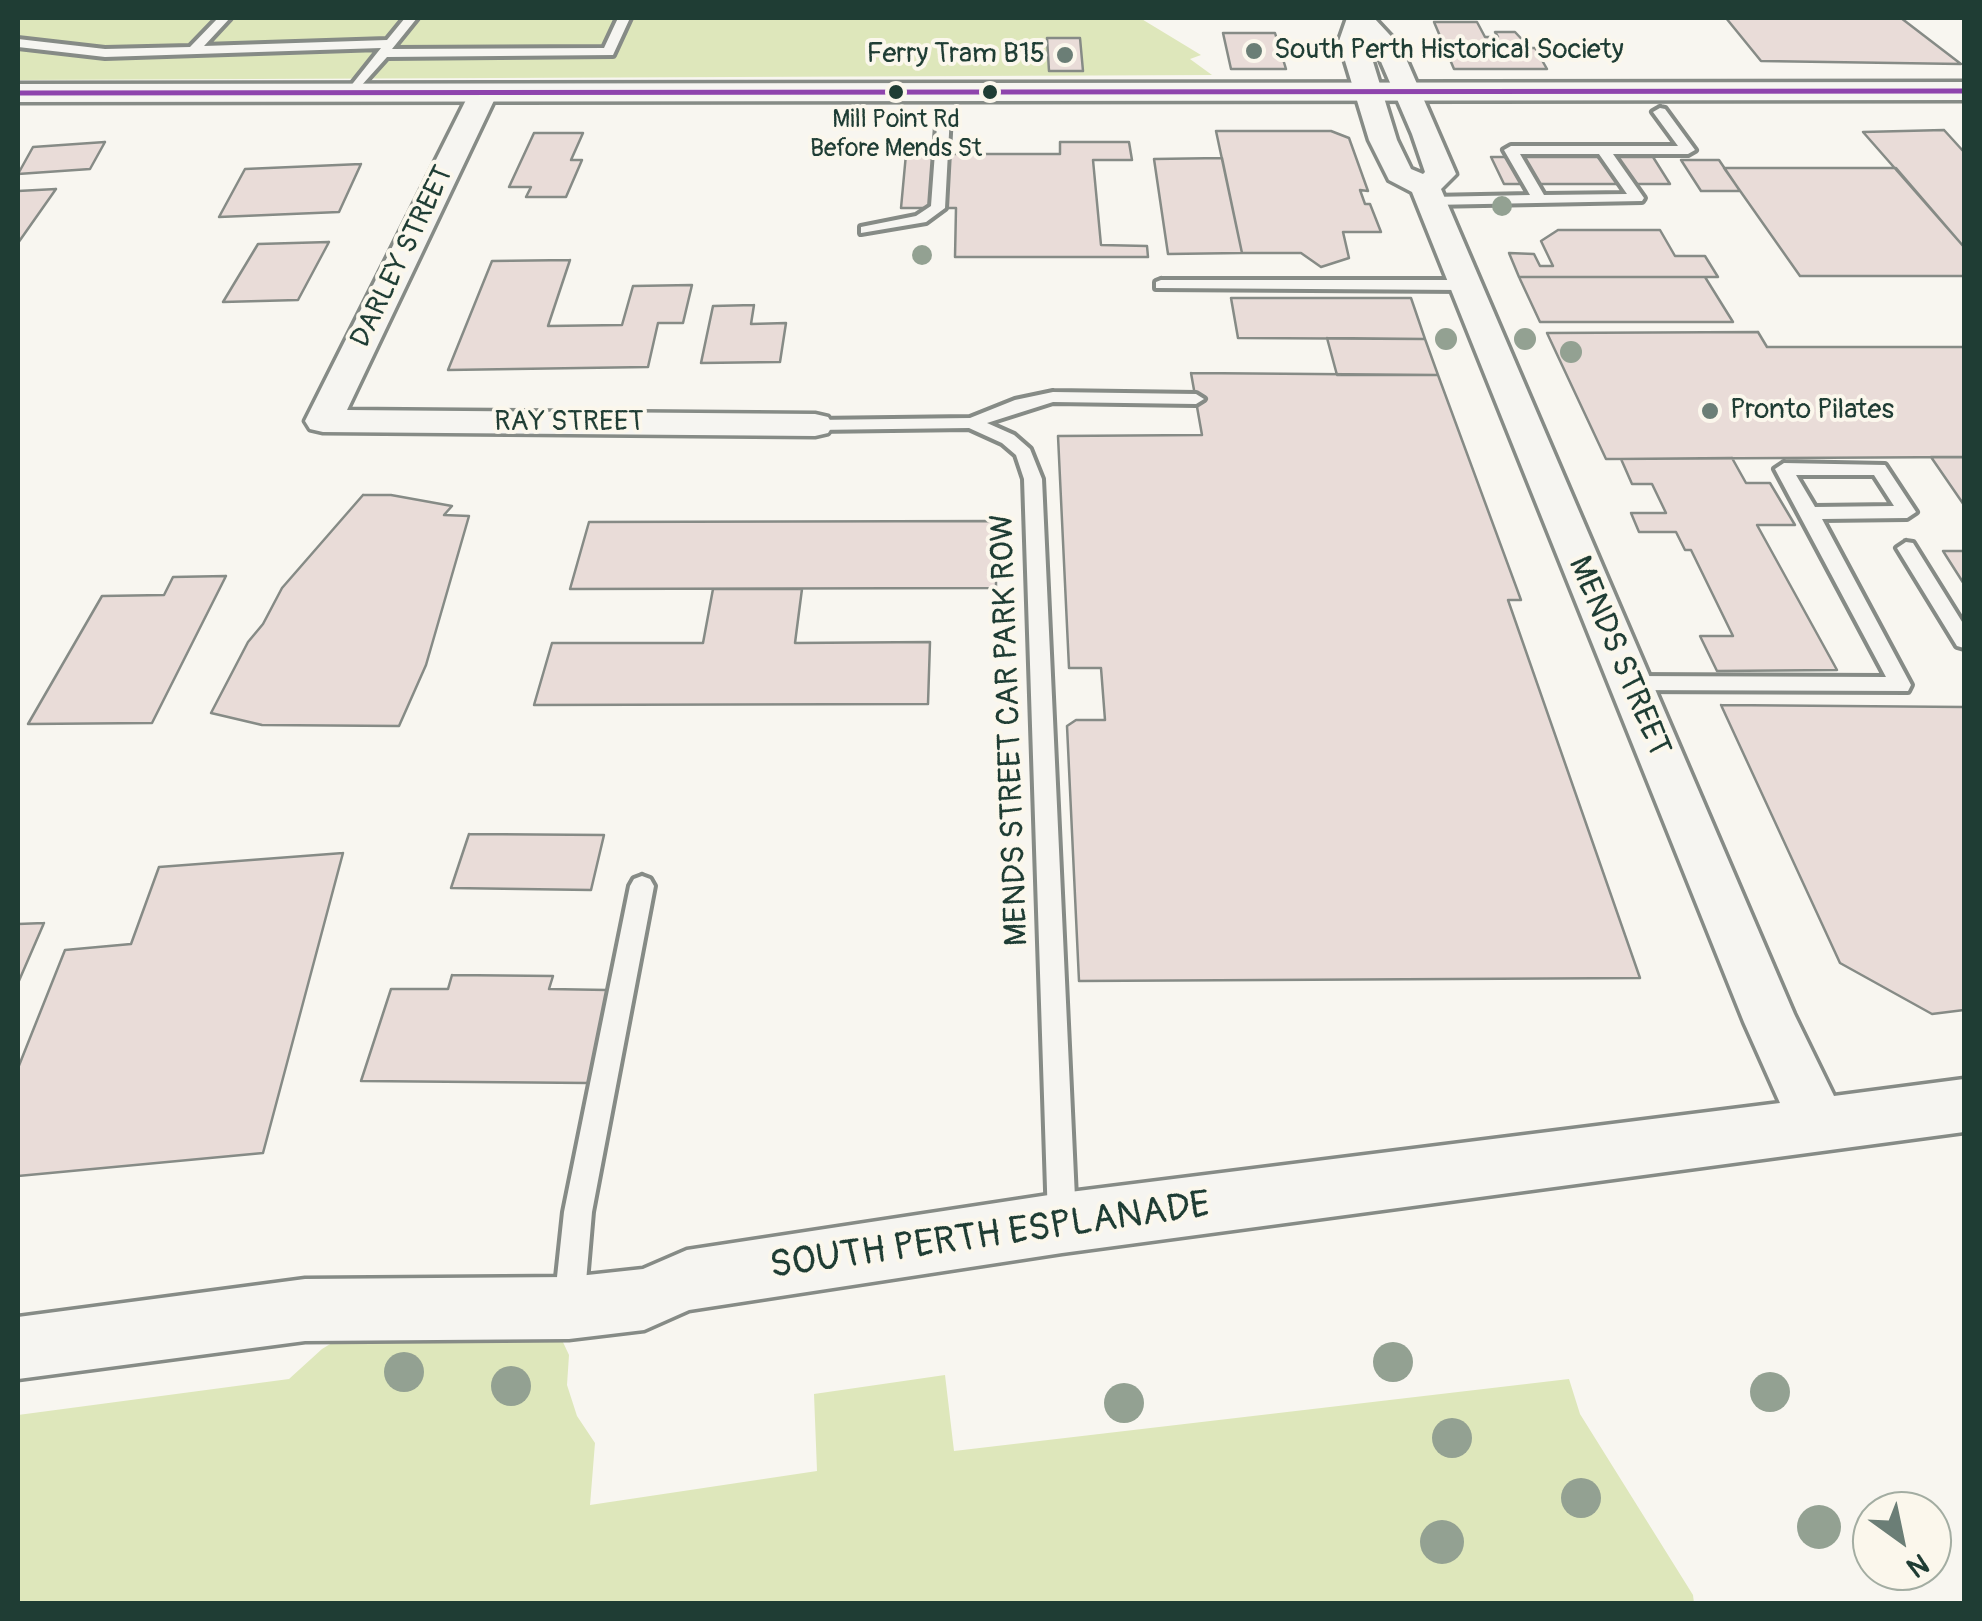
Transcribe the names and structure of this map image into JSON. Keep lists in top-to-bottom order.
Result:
{
  "streets": {
    "street": [
      "DARLEY STREET",
      "RAY STREET",
      "MENDS STREET",
      "SOUTH PERTH ESPLANADE"
    ],
    "lane": ["MENDS STREET CAR PARK ROW"]
  },
  "crossings": [
    ["DARLEY STREET", "RAY STREET"],
    ["RAY STREET", "MENDS STREET CAR PARK ROW"],
    ["MENDS STREET", "SOUTH PERTH ESPLANADE"],
    ["MENDS STREET CAR PARK ROW", "SOUTH PERTH ESPLANADE"]
  ],
  "places": [
    "South Perth Historical Society",
    "Ferry Tram B15",
    "Mill Point Rd Before Mends St",
    "Pronto Pilates"
  ],
  "north": "bottom right"
}
